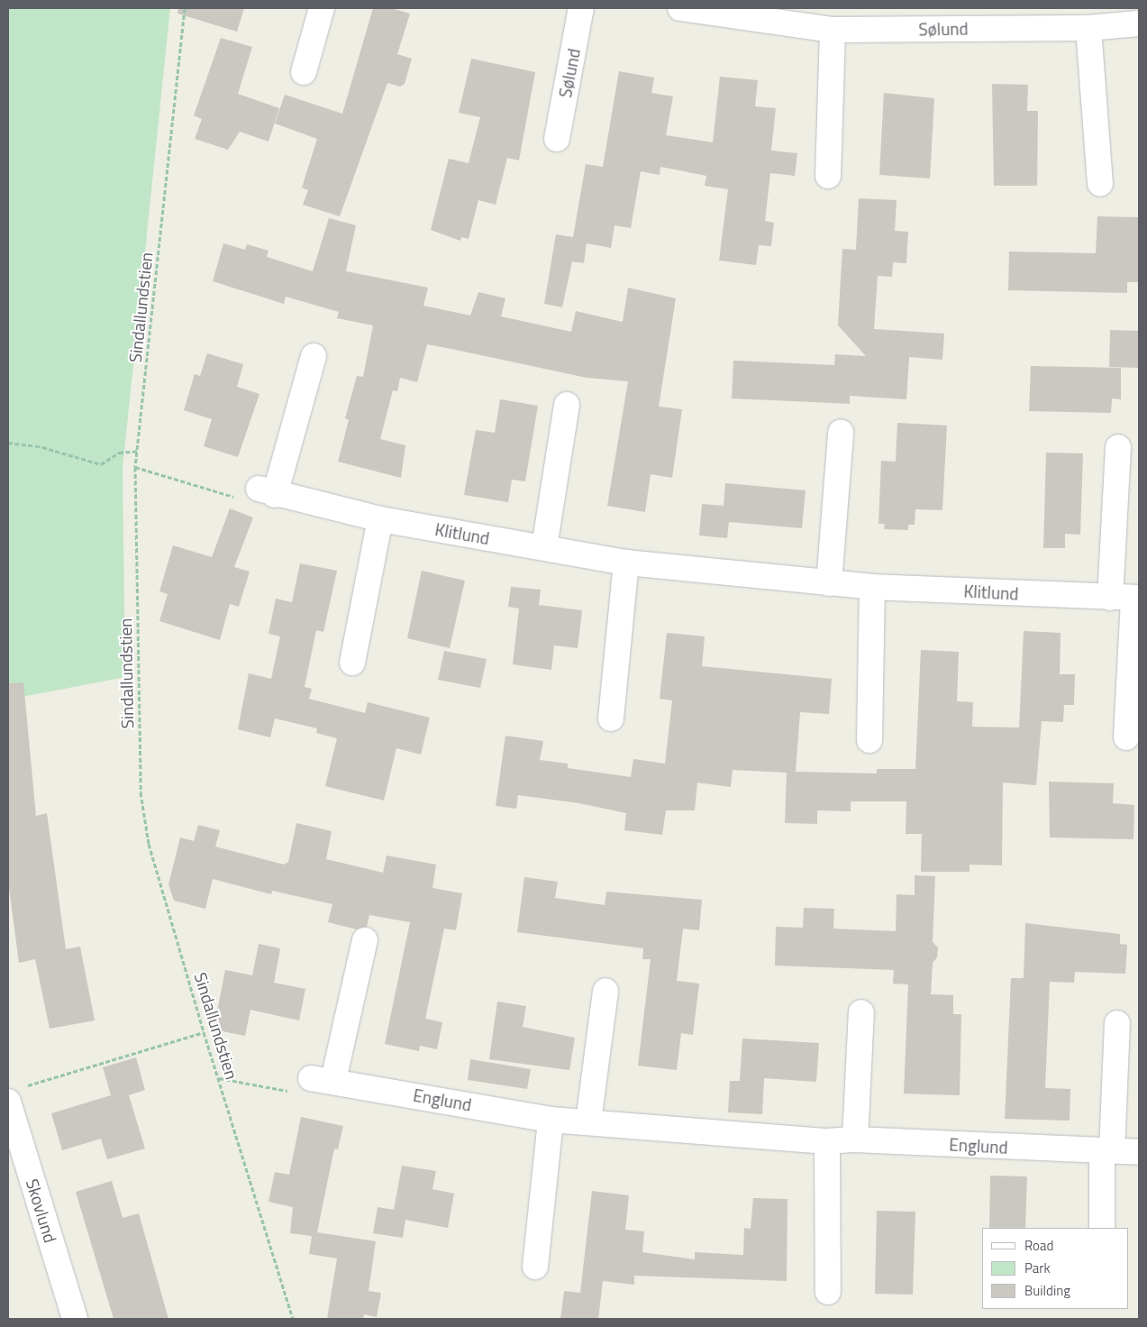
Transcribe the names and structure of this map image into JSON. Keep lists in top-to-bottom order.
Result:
{
  "streets": {
    "street": [
      "Sølund",
      "Klitlund",
      "Englund",
      "Skovlund"
    ],
    "path": ["Sindallundstien"]
  },
  "legend": ["Road", "Park", "Building"]
}
